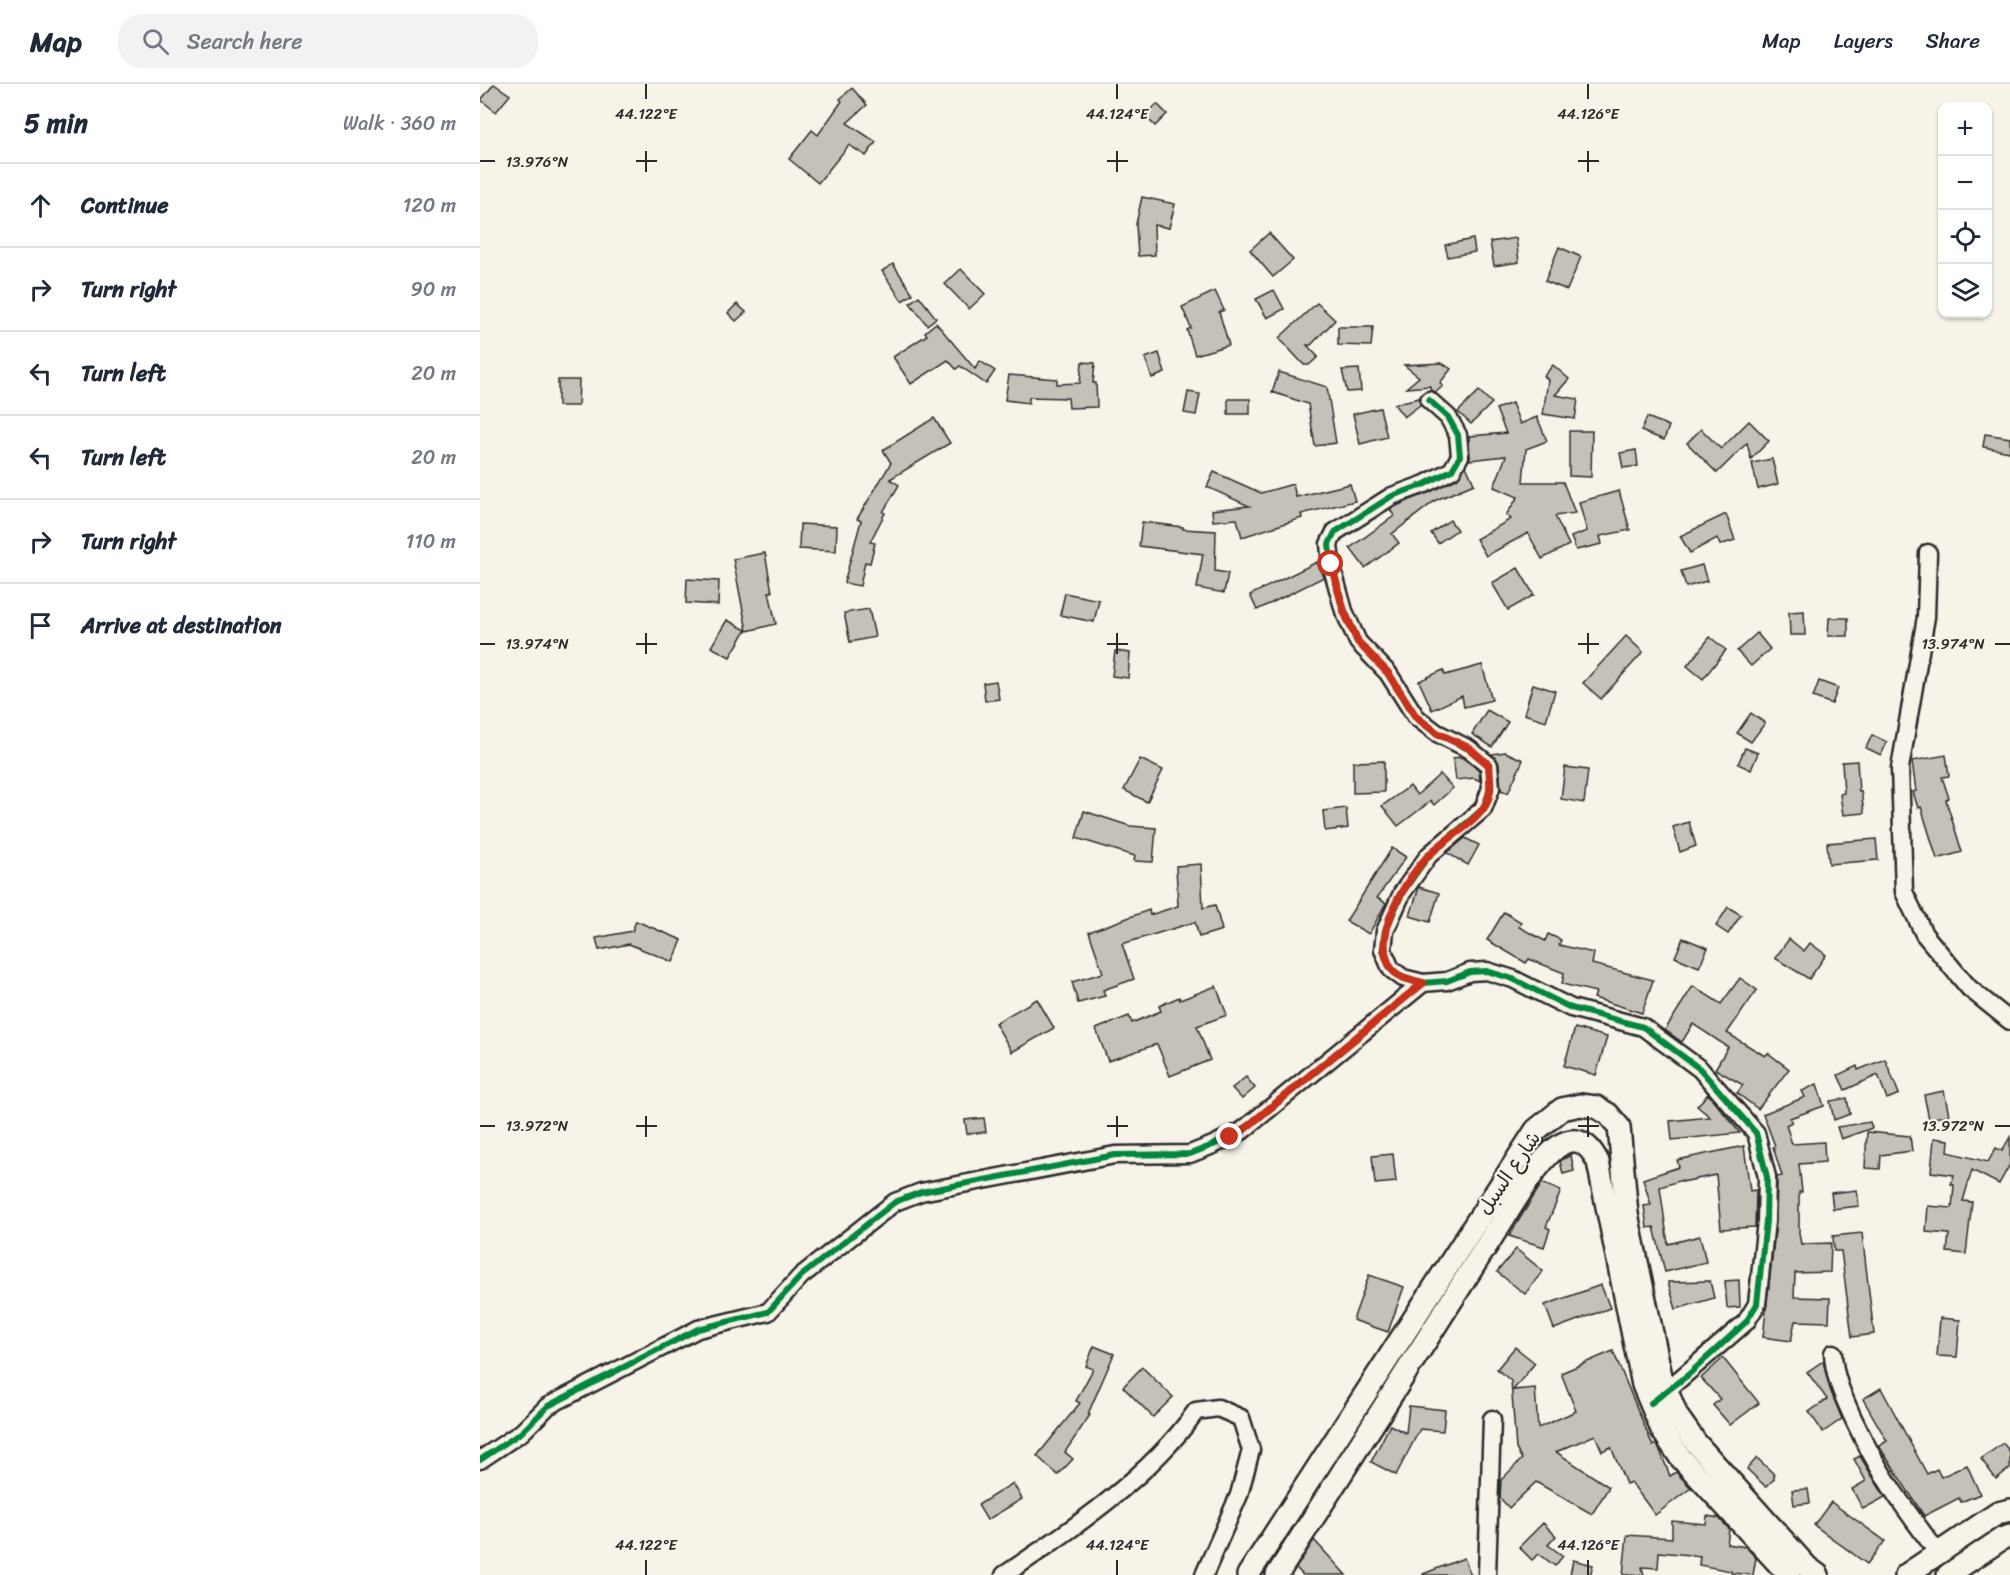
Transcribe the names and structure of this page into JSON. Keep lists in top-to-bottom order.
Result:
{
  "streets": {
    "main road": ["شارع السبل"]
  },
  "page": {
    "header": "Map",
    "search": "Search here",
    "nav": ["Map", "Layers", "Share"],
    "heading": ["5 min", "Walk · 360 m"],
    "map_buttons": ["+", "−"],
    "list": [
      ["Continue", "120 m"],
      ["Turn right", "90 m"],
      ["Turn left", "20 m"],
      ["Turn left", "20 m"],
      ["Turn right", "110 m"],
      "Arrive at destination"
    ]
  },
  "coordinates": [
    "44.122°E",
    "44.124°E",
    "44.126°E",
    "13.976°N",
    "13.974°N",
    "13.972°N"
  ]
}
